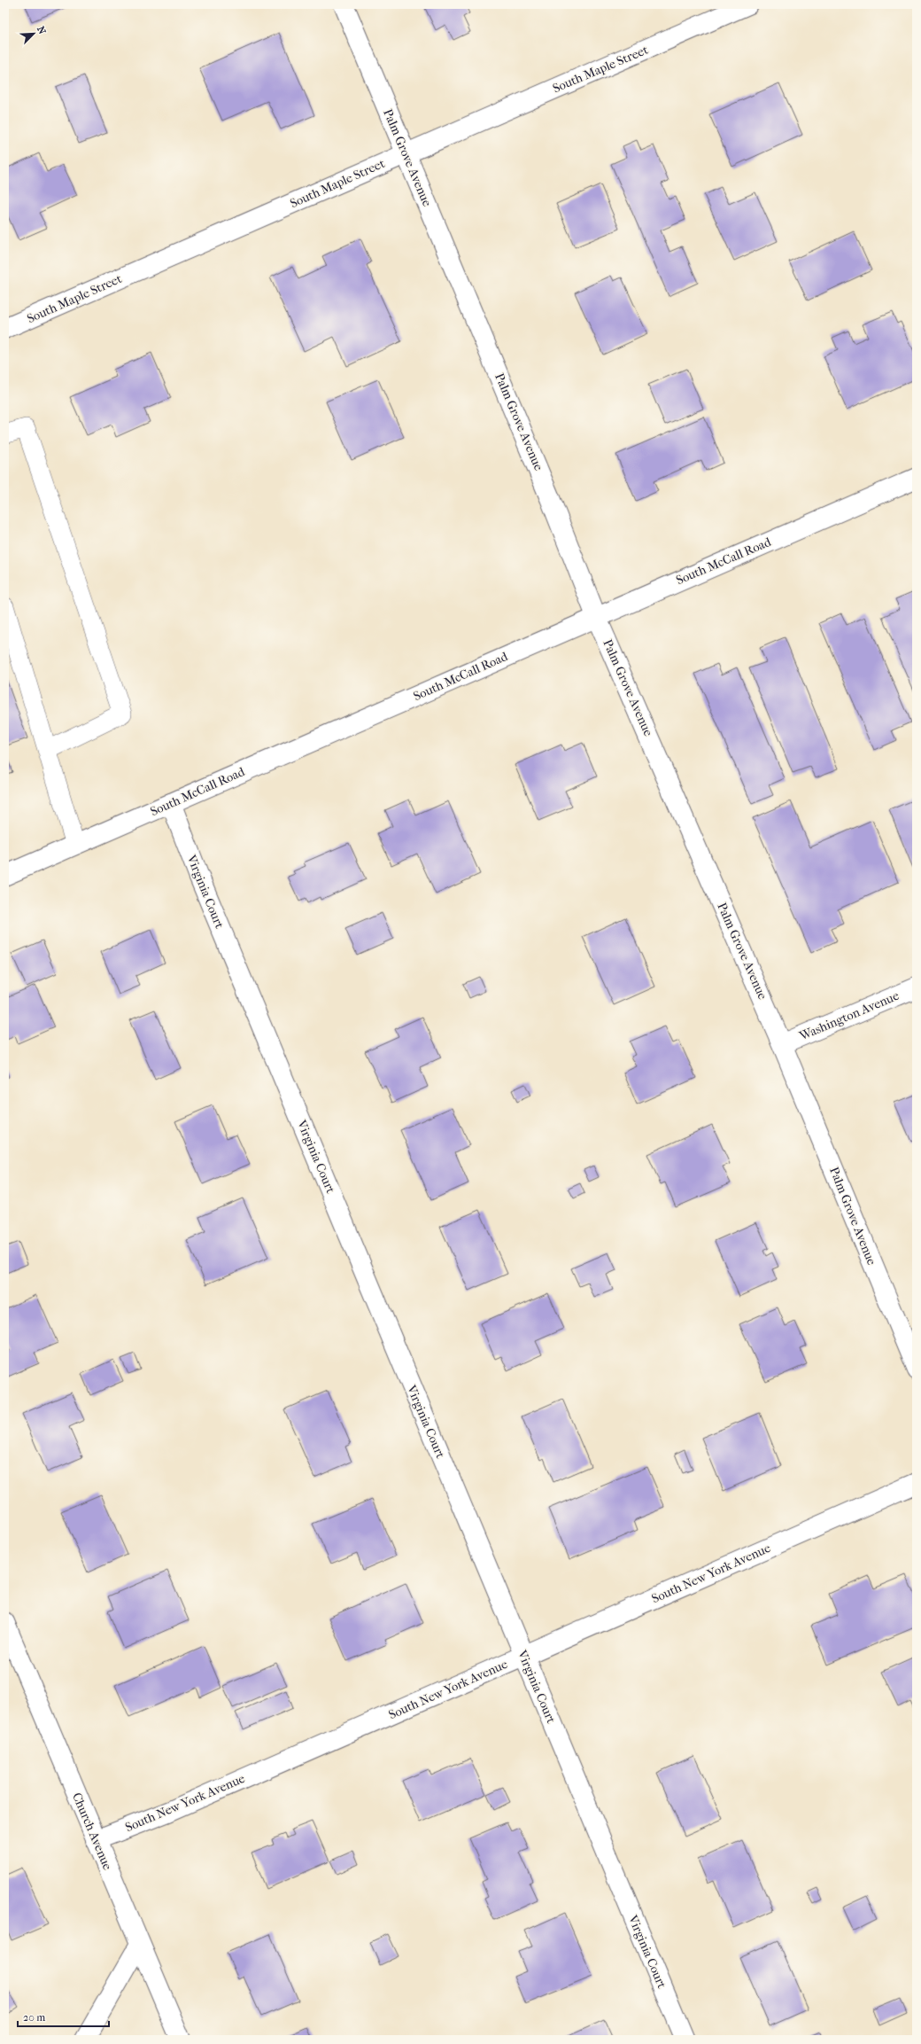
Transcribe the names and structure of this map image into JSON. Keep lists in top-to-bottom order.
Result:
{
  "streets": {
    "street": [
      "South Maple Street",
      "Palm Grove Avenue",
      "South McCall Road",
      "Virginia Court",
      "Washington Avenue",
      "South New York Avenue",
      "Church Avenue"
    ]
  },
  "crossings": [
    ["South Maple Street", "Palm Grove Avenue"],
    ["Palm Grove Avenue", "South McCall Road"],
    ["Palm Grove Avenue", "Washington Avenue"],
    ["South McCall Road", "Virginia Court"],
    ["Virginia Court", "South New York Avenue"],
    ["South New York Avenue", "Church Avenue"]
  ],
  "scale_bar": "20 m",
  "north": "top right"
}
